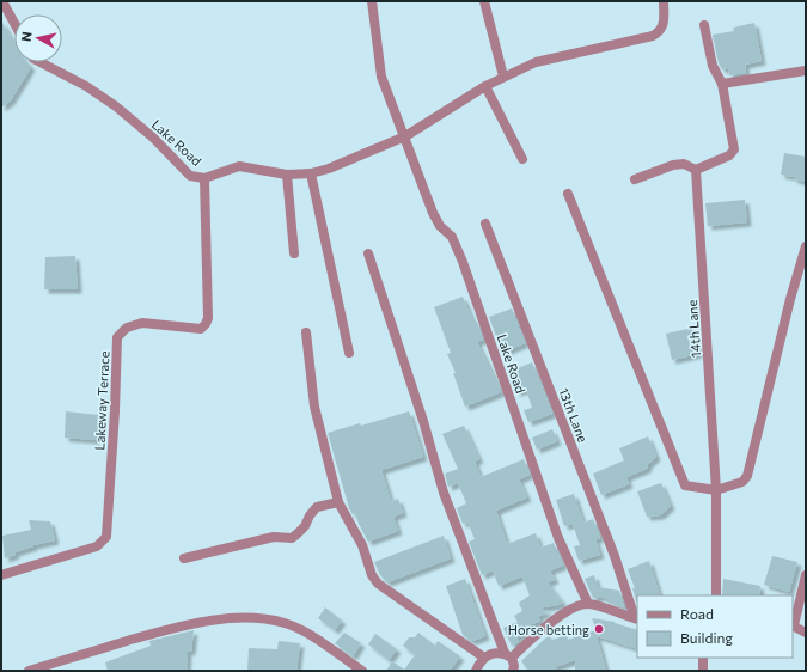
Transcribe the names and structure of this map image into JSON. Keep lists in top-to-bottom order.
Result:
{
  "streets": {
    "street": [
      "Lake Road",
      "14th Lane",
      "Lakeway Terrace",
      "13th Lane"
    ]
  },
  "crossings": [
    ["Lake Road", "Lakeway Terrace"]
  ],
  "places": ["Horse betting"],
  "legend": ["Road", "Building"],
  "north": "left"
}
